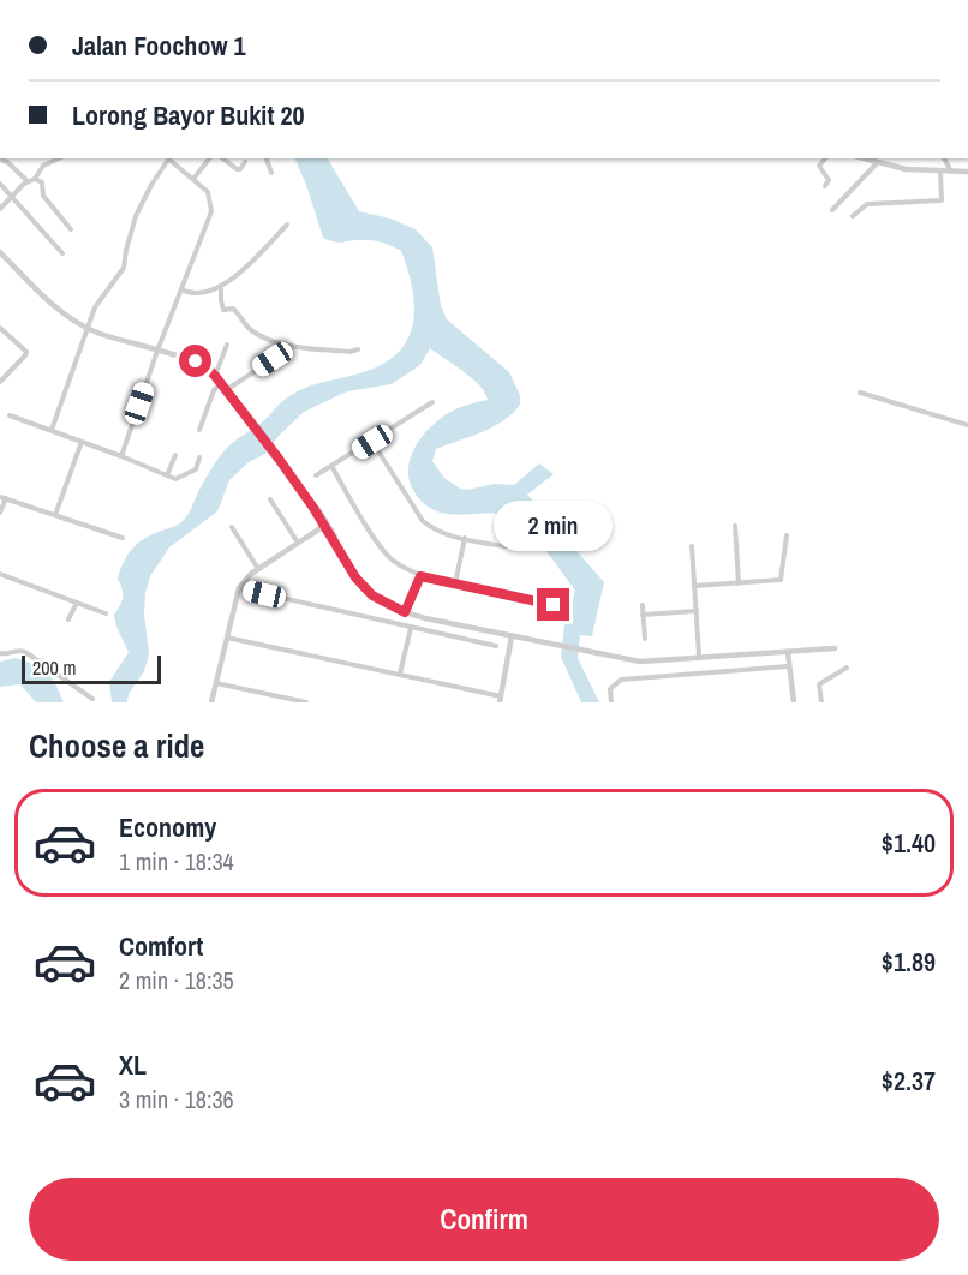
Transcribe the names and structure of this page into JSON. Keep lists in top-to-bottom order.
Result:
{
  "scale_bar": "200 m",
  "page": {
    "banner": ["Jalan Foochow 1", "Lorong Bayor Bukit 20"],
    "bubble": "2 min",
    "scale": "200 m",
    "heading": "Choose a ride",
    "list": [
      {
        "name": "Economy",
        "note": "1 min · 18:34",
        "value": "$1.40"
      },
      {
        "name": "Comfort",
        "note": "2 min · 18:35",
        "value": "$1.89"
      },
      {
        "name": "XL",
        "note": "3 min · 18:36",
        "value": "$2.37"
      }
    ],
    "buttons": "Confirm"
  }
}
